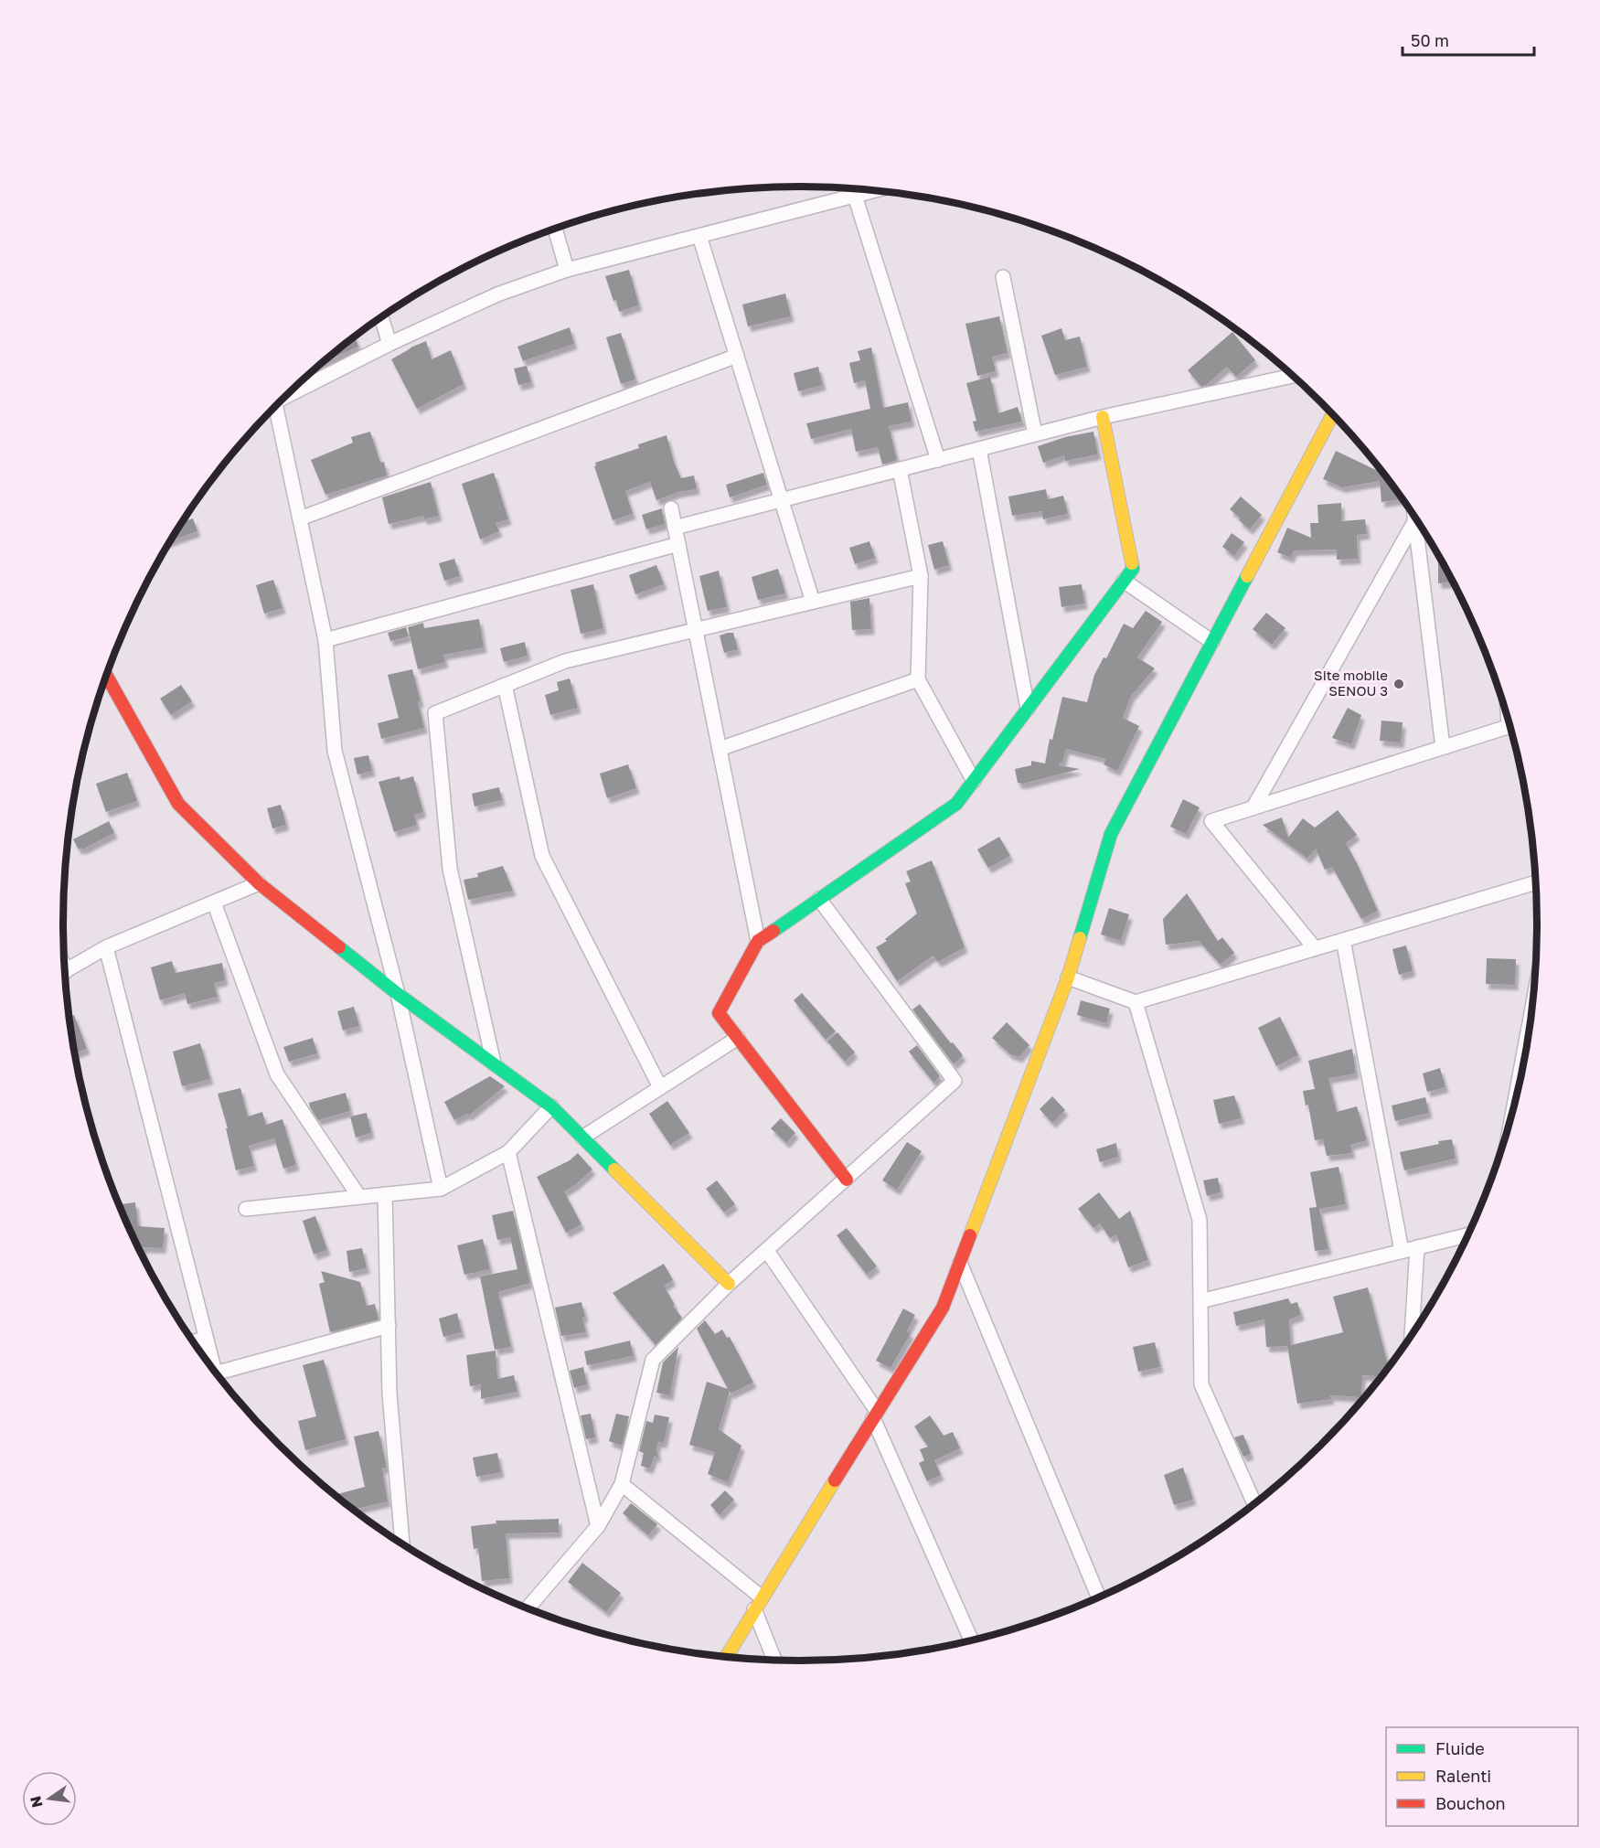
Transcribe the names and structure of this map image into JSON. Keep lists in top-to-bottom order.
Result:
{
  "places": ["Site mobile SENOU 3"],
  "legend": ["Fluide", "Ralenti", "Bouchon"],
  "scale_bar": "50 m",
  "north": "left"
}
